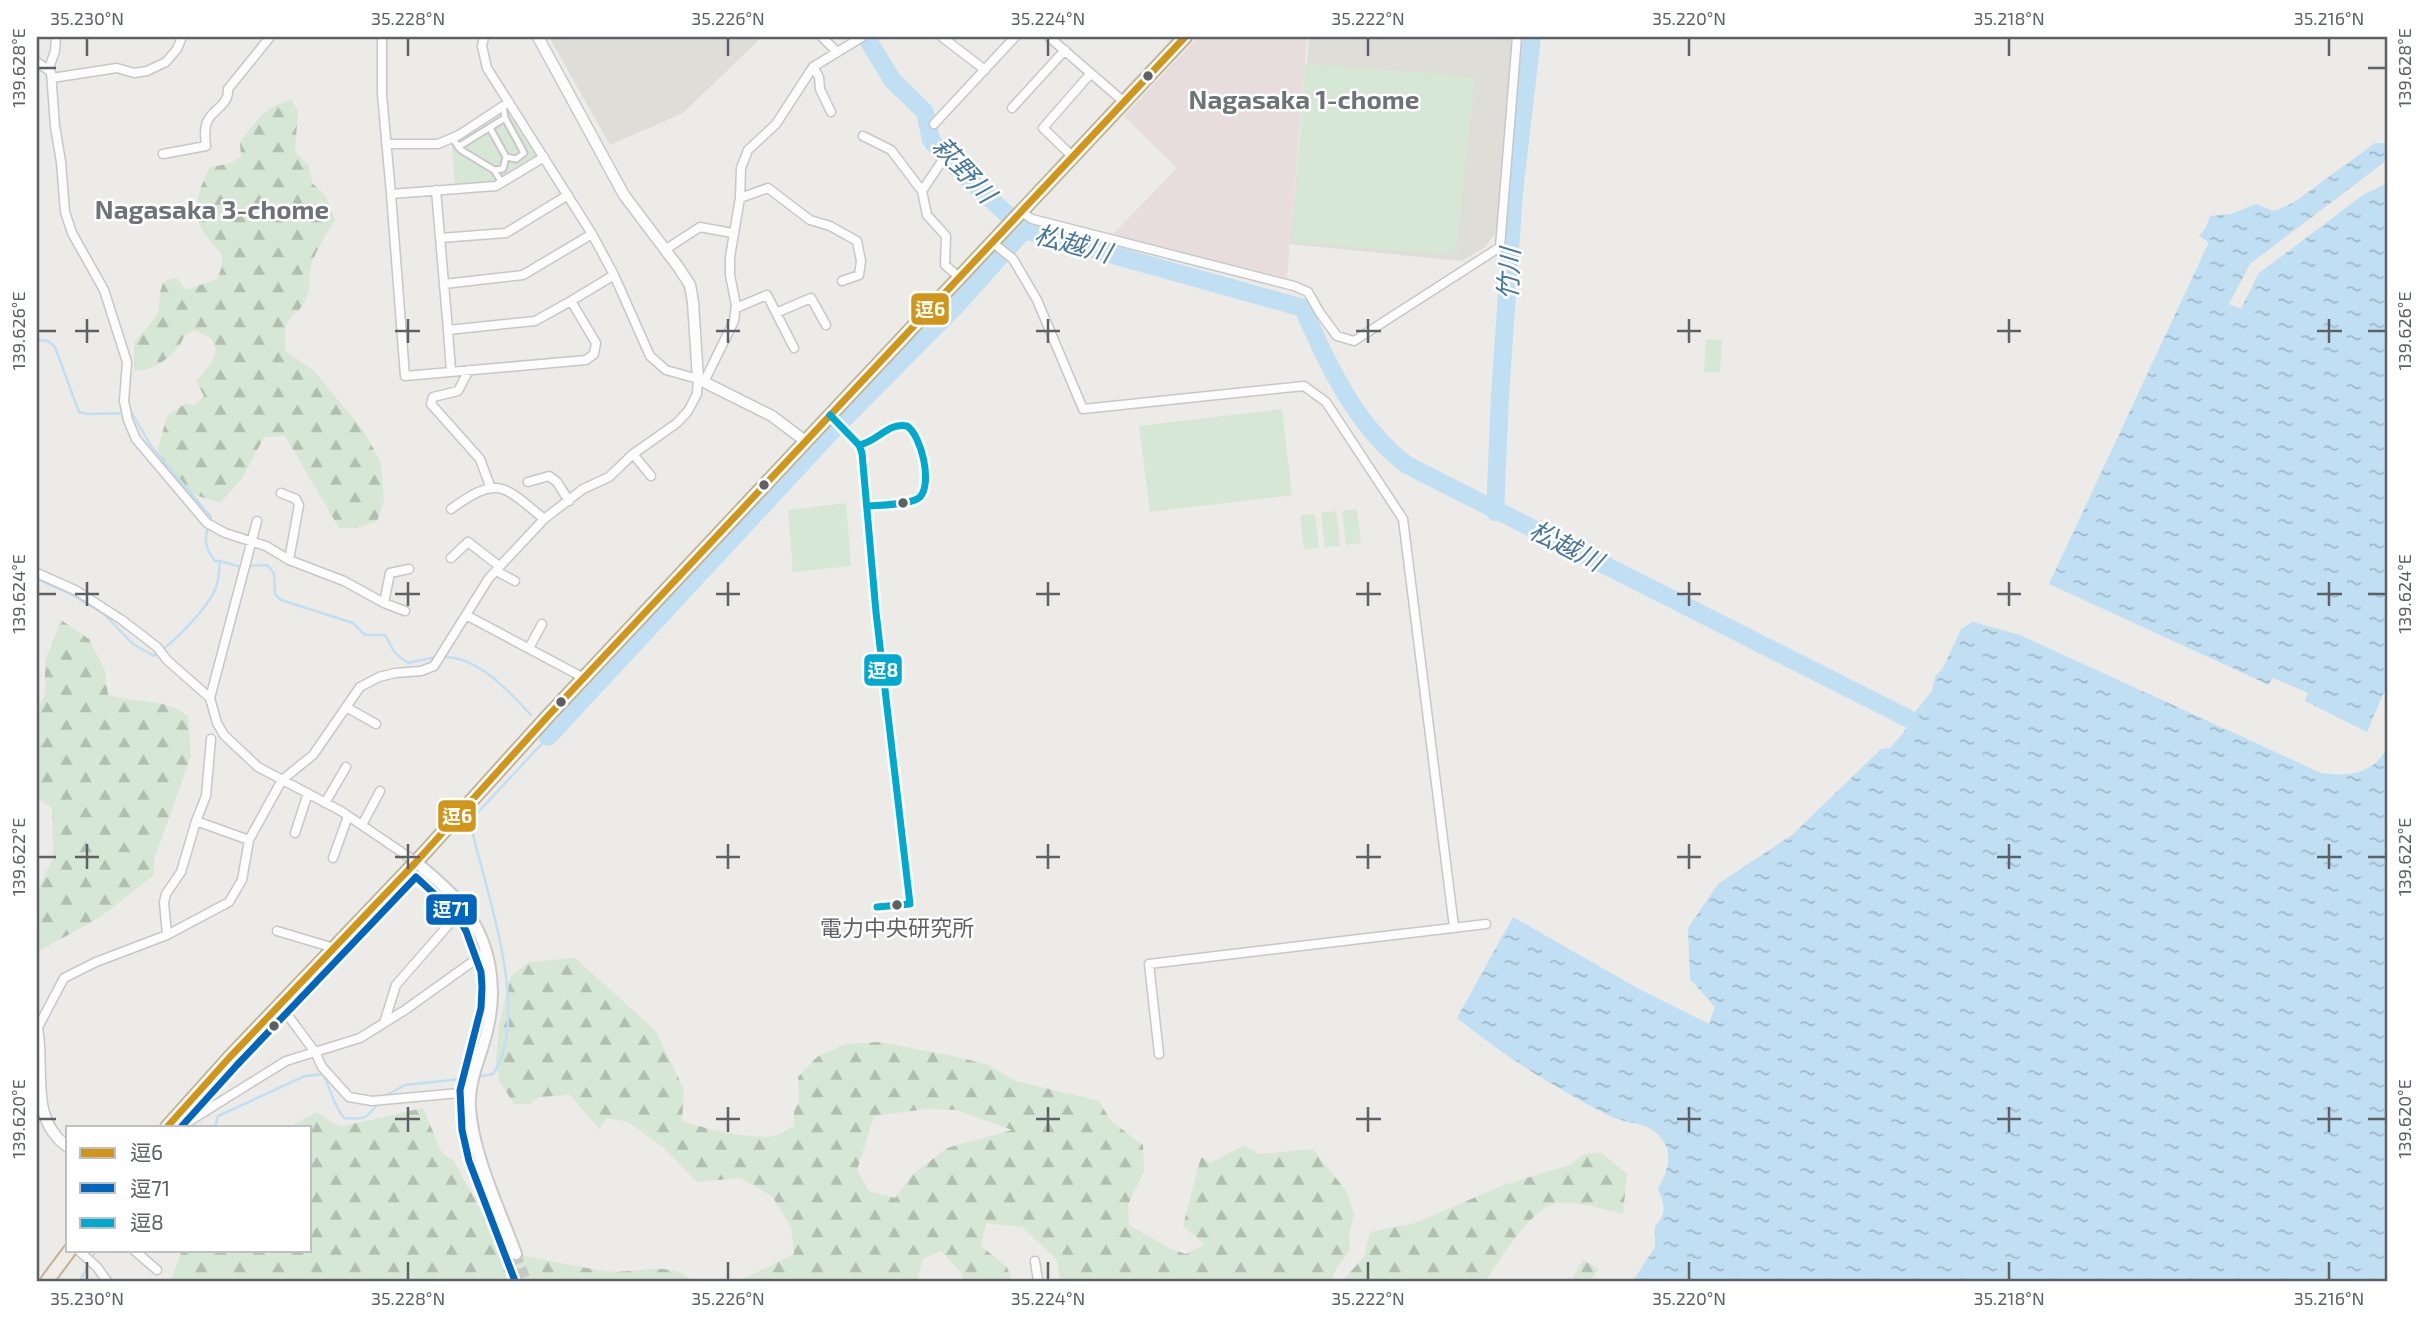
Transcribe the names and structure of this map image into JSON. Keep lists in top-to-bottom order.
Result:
{
  "districts": ["Nagasaka 1-chome", "Nagasaka 3-chome"],
  "water": ["萩野川", "松越川", "竹川"],
  "places": ["電力中央研究所"],
  "lines": ["transit line 逗6", "transit line 逗8", "transit line 逗71"],
  "legend": ["逗6", "逗71", "逗8"],
  "coordinates": [
    "35.230°N",
    "35.228°N",
    "35.226°N",
    "35.224°N",
    "35.222°N",
    "35.220°N",
    "35.218°N",
    "35.216°N",
    "139.628°E",
    "139.626°E",
    "139.624°E",
    "139.622°E",
    "139.620°E"
  ]
}
